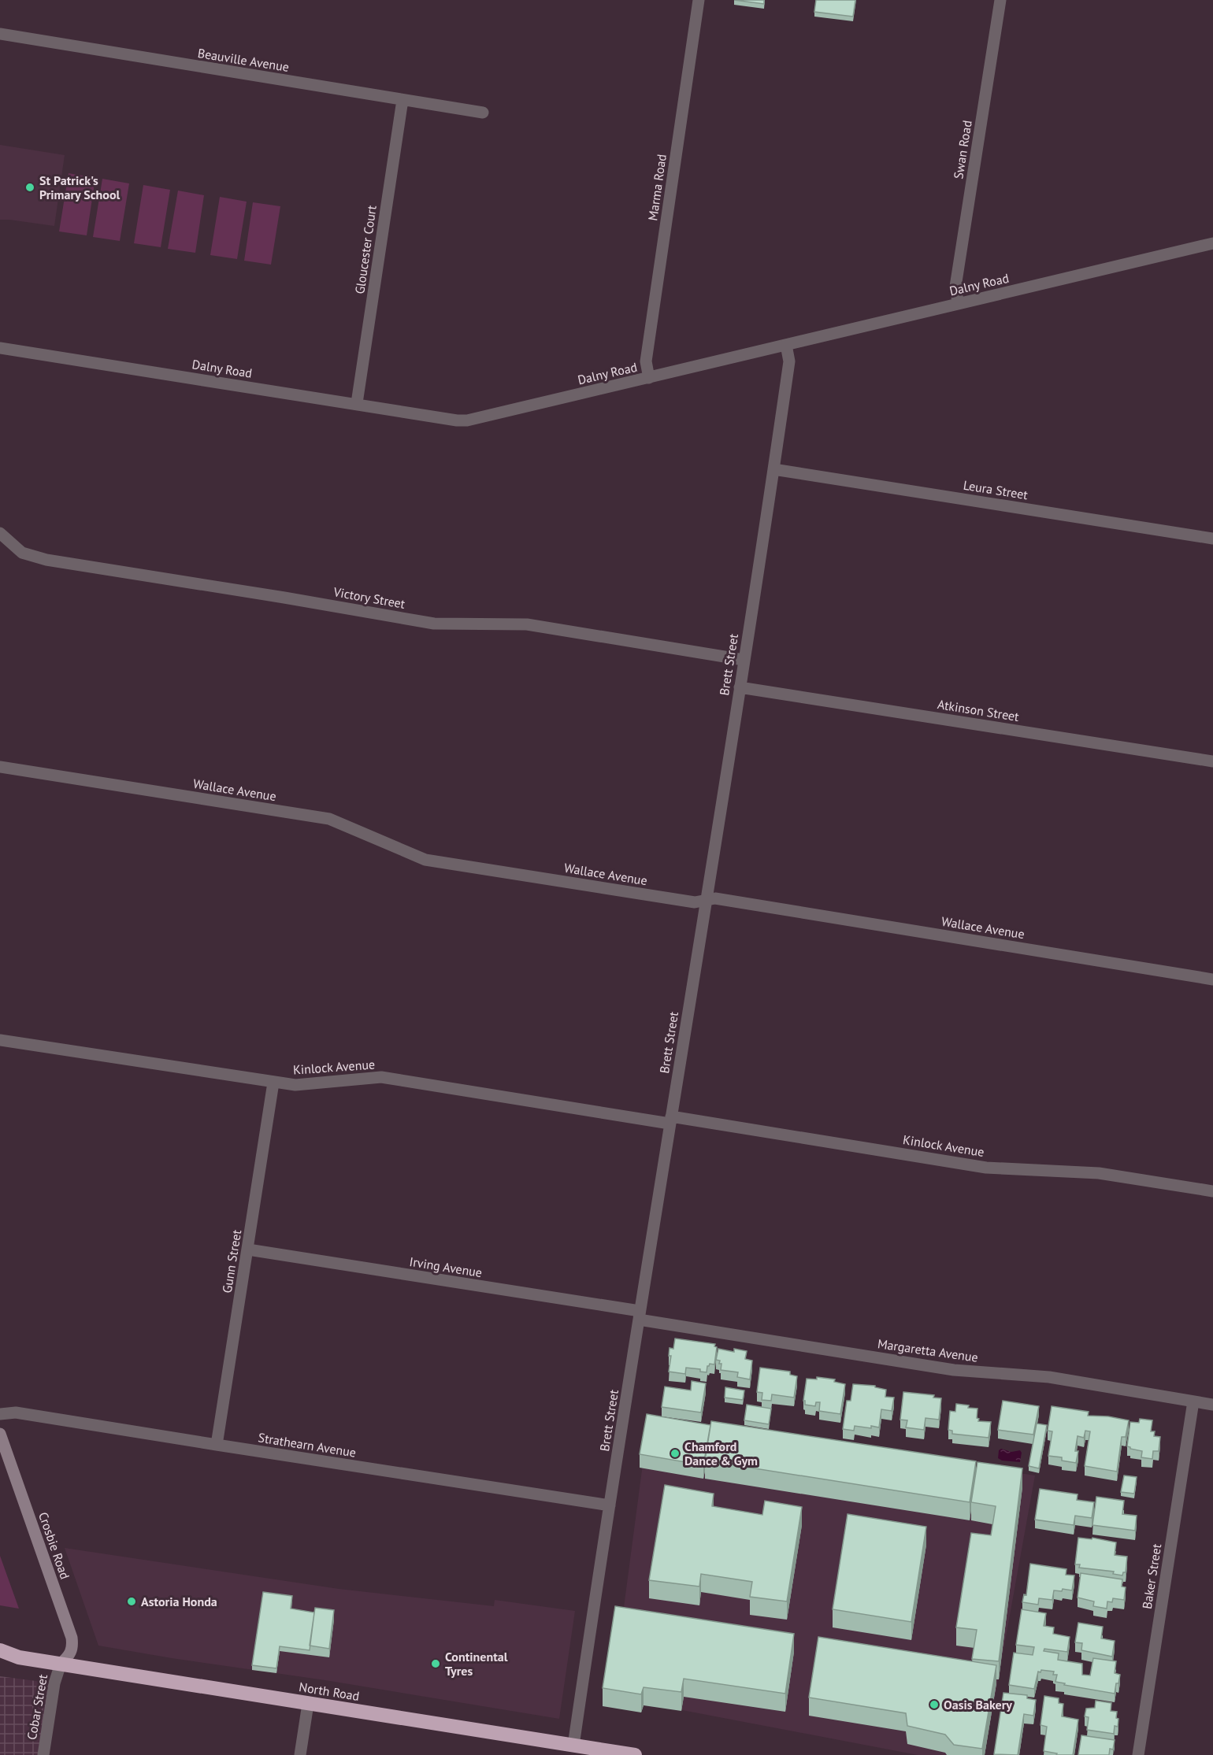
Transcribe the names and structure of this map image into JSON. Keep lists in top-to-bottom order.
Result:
{
  "streets": {
    "highway": ["North Road"],
    "street": [
      "Beauville Avenue",
      "Swan Road",
      "Marma Road",
      "Gloucester Court",
      "Dalny Road",
      "Leura Street",
      "Victory Street",
      "Brett Street",
      "Atkinson Street",
      "Wallace Avenue",
      "Kinlock Avenue",
      "Gunn Street",
      "Irving Avenue",
      "Margaretta Avenue",
      "Strathearn Avenue",
      "Crosbie Road",
      "Baker Street",
      "Cobar Street"
    ]
  },
  "crossings": [
    ["Beauville Avenue", "Gloucester Court"],
    ["Swan Road", "Dalny Road"],
    ["Marma Road", "Dalny Road"],
    ["Gloucester Court", "Dalny Road"],
    ["Dalny Road", "Brett Street"],
    ["Leura Street", "Brett Street"],
    ["Victory Street", "Brett Street"],
    ["Brett Street", "Atkinson Street"],
    ["Brett Street", "Wallace Avenue"],
    ["Brett Street", "Kinlock Avenue"],
    ["Brett Street", "Irving Avenue"],
    ["Brett Street", "Margaretta Avenue"],
    ["Brett Street", "Strathearn Avenue"],
    ["Brett Street", "North Road"],
    ["Kinlock Avenue", "Gunn Street"],
    ["Gunn Street", "Irving Avenue"],
    ["Gunn Street", "Strathearn Avenue"],
    ["Irving Avenue", "Margaretta Avenue"],
    ["Margaretta Avenue", "Baker Street"],
    ["Crosbie Road", "North Road"],
    ["Crosbie Road", "Cobar Street"],
    ["North Road", "Cobar Street"]
  ],
  "places": [
    "St Patrick's Primary School",
    "Chamford Dance & Gym",
    "Astoria Honda",
    "Continental Tyres",
    "Oasis Bakery"
  ]
}
